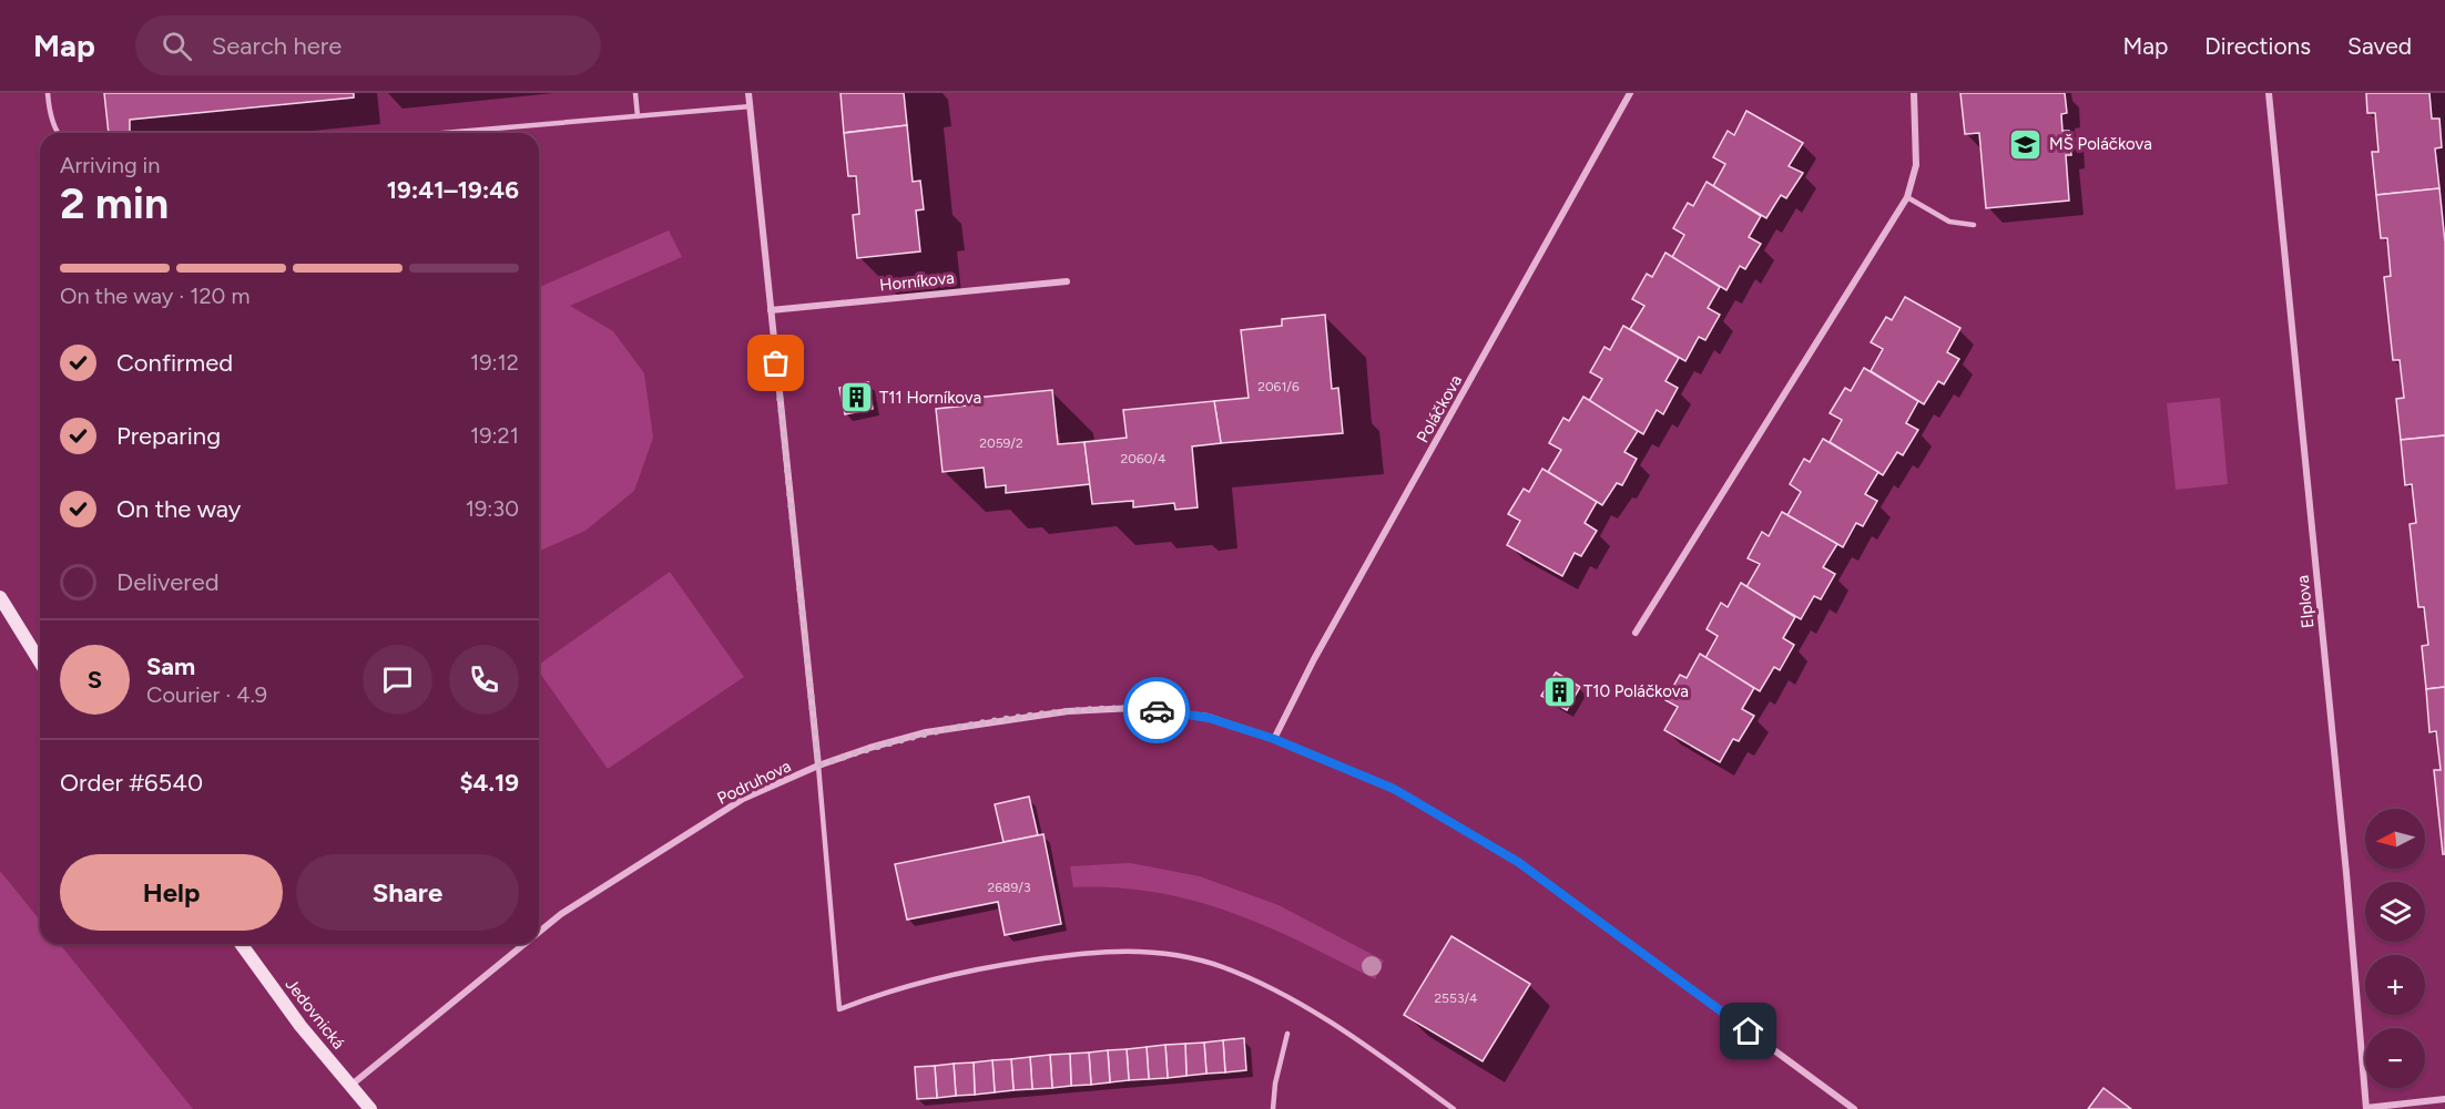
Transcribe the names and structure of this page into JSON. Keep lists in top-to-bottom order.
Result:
{
  "streets": {
    "main road": ["Jedovnická"],
    "street": [
      "Horníkova",
      "Poláčkova",
      "Elplova",
      "Podruhova"
    ]
  },
  "crossings": [
    ["Poláčkova", "Podruhova"],
    ["Podruhova", "Jedovnická"]
  ],
  "places": {
    "school or university": ["MŠ Poláčkova"],
    "building": ["T11 Horníkova", "T10 Poláčkova"]
  },
  "house_numbers": [
    "2061/6",
    "2059/2",
    "2060/4",
    "2689/3",
    "2553/4"
  ],
  "north": "left",
  "page": {
    "header": "Map",
    "search": "Search here",
    "nav": ["Map", "Directions", "Saved"],
    "heading": ["2 min", "Arriving in", "19:41–19:46"],
    "panel": [
      "Sam",
      "Courier · 4.9",
      "Order #6540",
      "$4.19"
    ],
    "bar": "On the way · 120 m",
    "list": [
      ["Confirmed", "19:12"],
      ["Preparing", "19:21"],
      ["On the way", "19:30"],
      "Delivered"
    ],
    "round": "S",
    "map_buttons": ["+", "−"],
    "buttons": ["Help", "Share"]
  }
}
